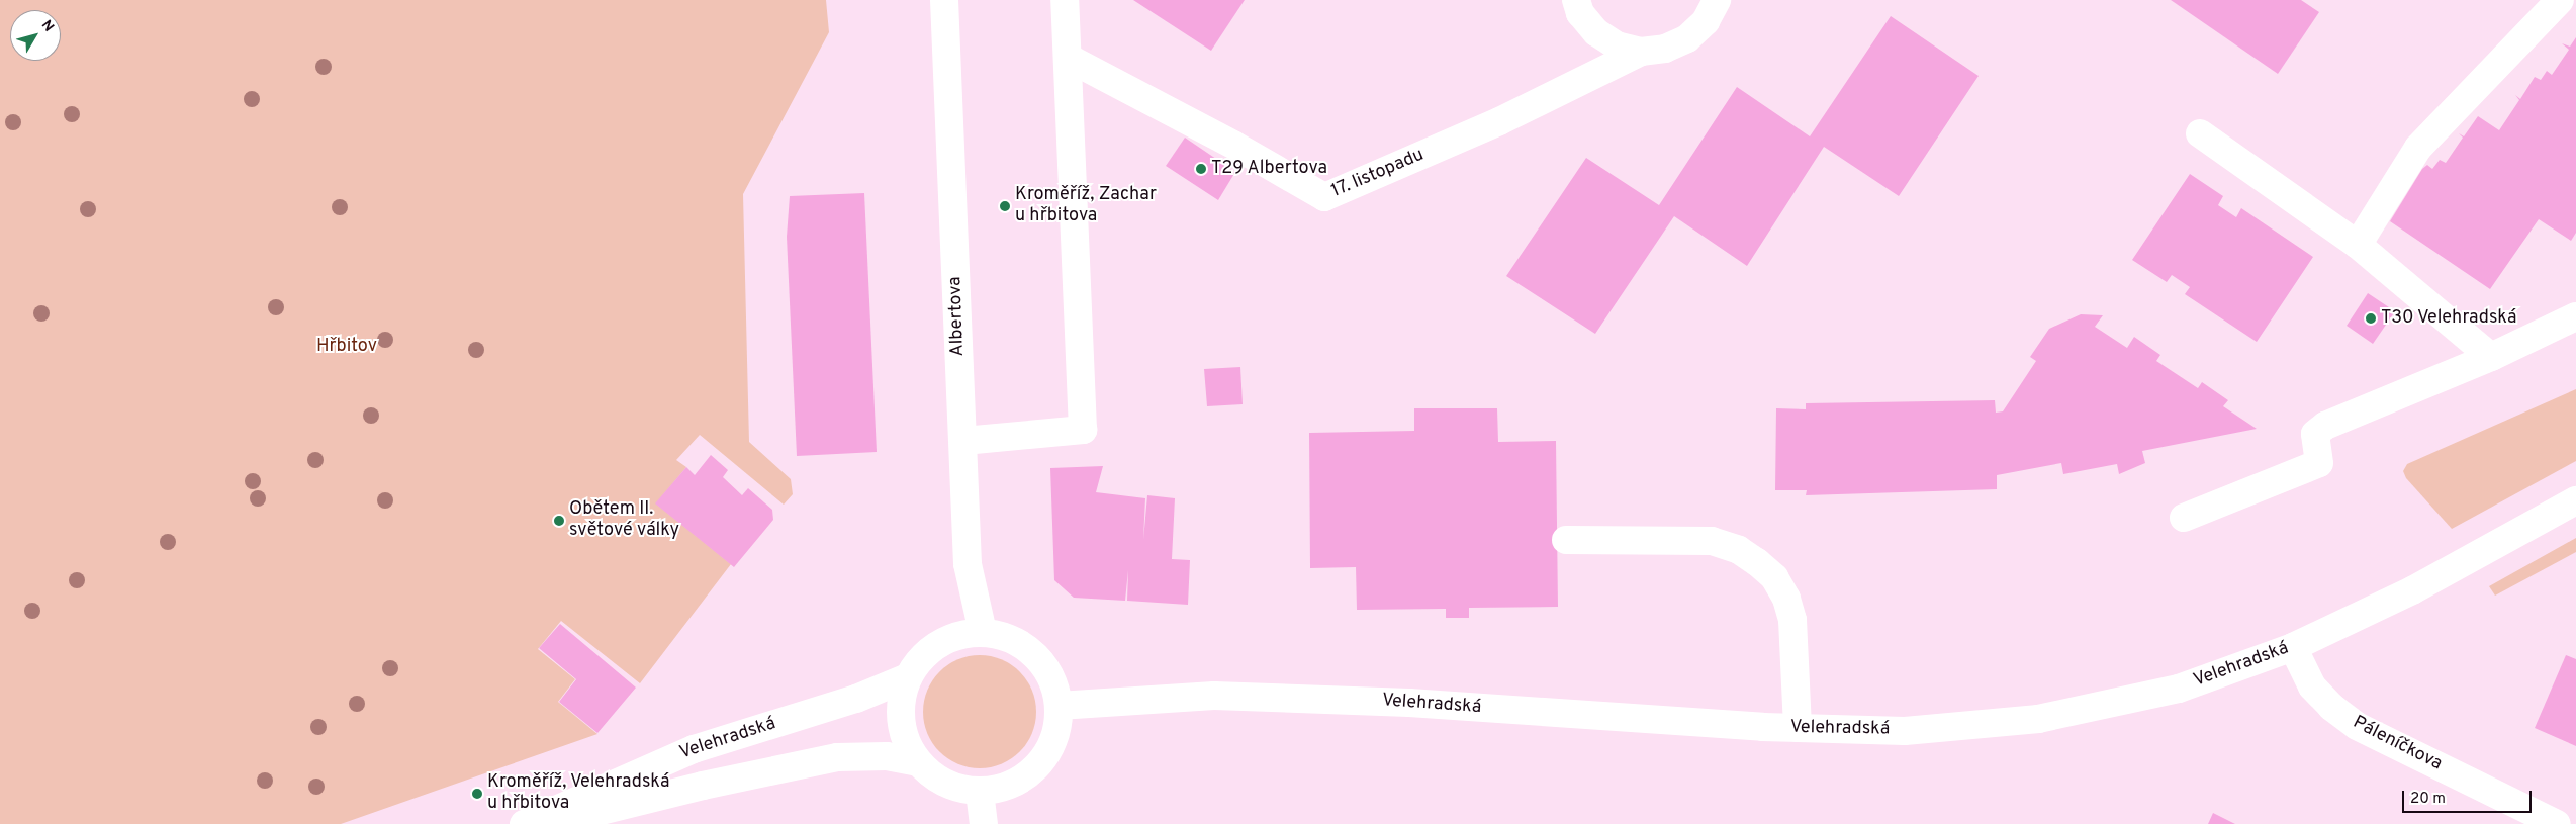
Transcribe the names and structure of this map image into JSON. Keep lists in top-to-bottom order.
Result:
{
  "streets": {
    "street": [
      "17. listopadu",
      "Albertova",
      "Velehradská",
      "Páleníčkova"
    ]
  },
  "crossings": [
    ["Albertova", "Velehradská"],
    ["Velehradská", "Páleníčkova"]
  ],
  "parks": ["Hřbitov"],
  "places": [
    "T29 Albertova",
    "Kroměříž, Zachar u hřbitova",
    "T30 Velehradská",
    "Obětem II. světové války",
    "Kroměříž, Velehradská u hřbitova"
  ],
  "scale_bar": "20 m",
  "north": "top right"
}
